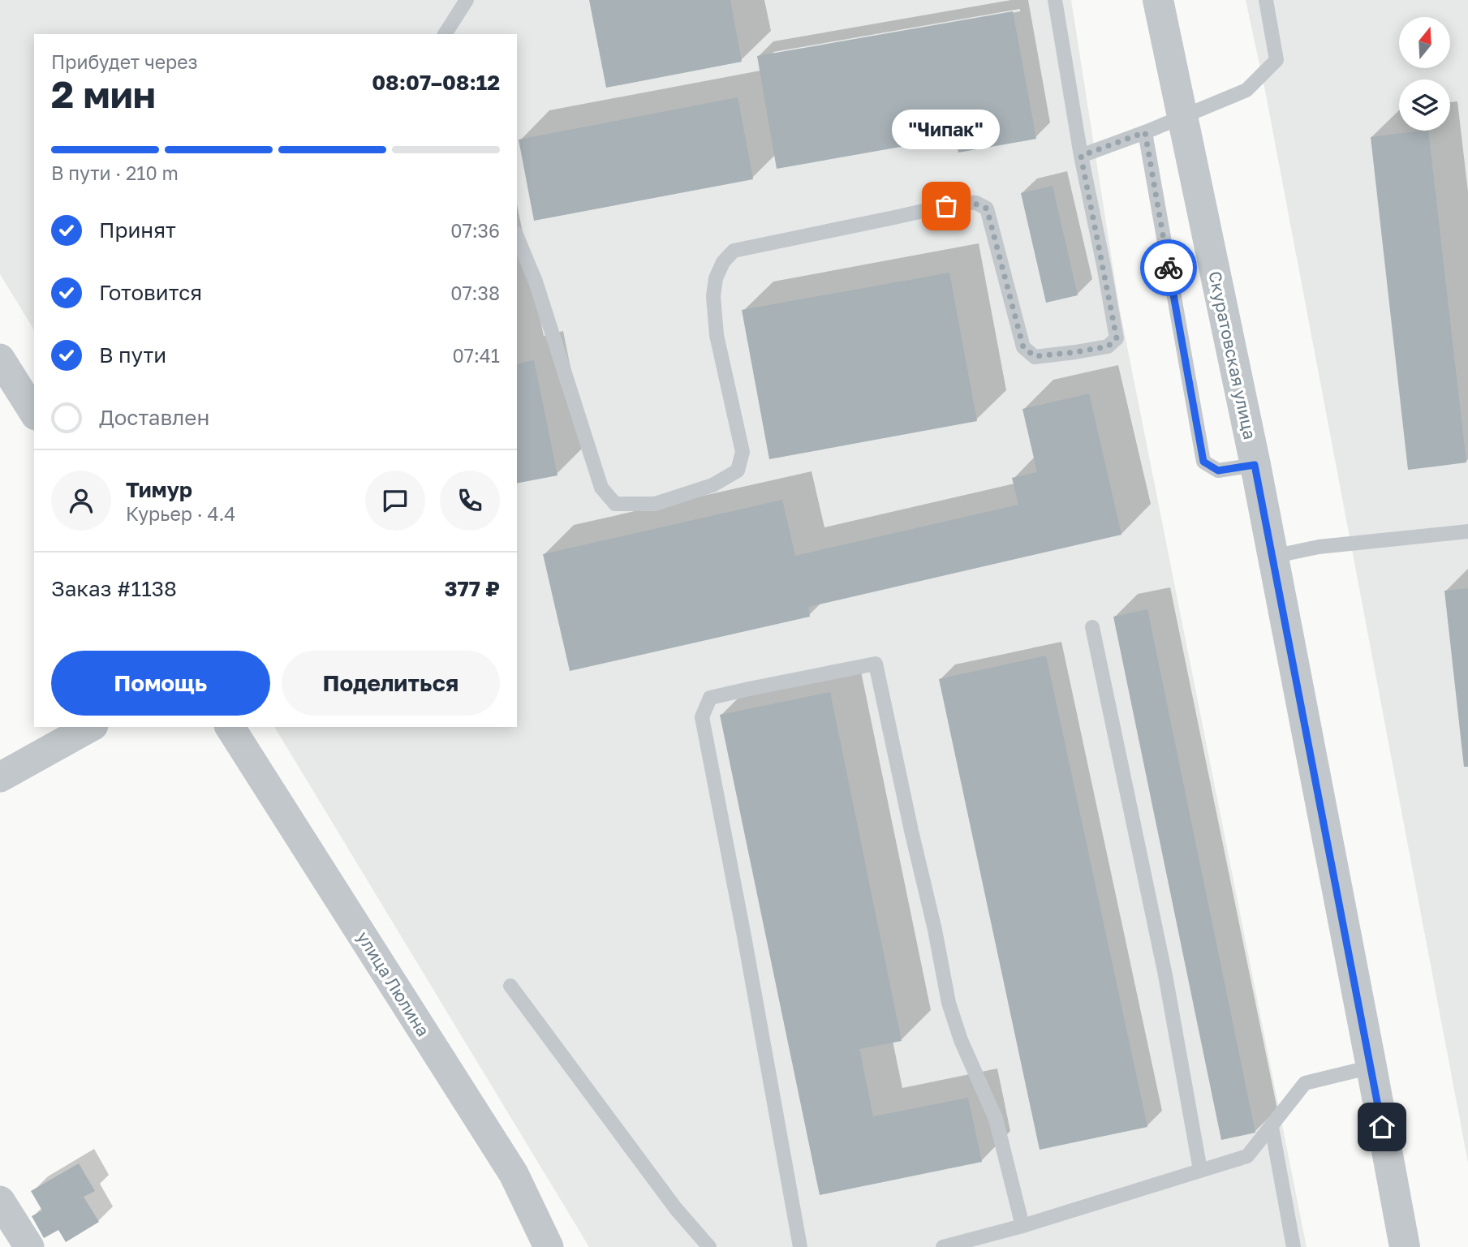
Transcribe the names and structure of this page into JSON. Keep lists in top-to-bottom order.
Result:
{
  "streets": {
    "street": ["Скуратовская улица", "улица Люлина"]
  },
  "places": ["\"Чипак\""],
  "north": "top",
  "page": {
    "heading": ["2 мин", "Прибудет через", "08:07–08:12"],
    "panel": [
      "Тимур",
      "Курьер · 4.4",
      "Заказ #1138",
      "377 ₽"
    ],
    "bubble": "\"Чипак\"",
    "bar": "В пути · 210 m",
    "list": [
      ["Принят", "07:36"],
      ["Готовится", "07:38"],
      ["В пути", "07:41"],
      "Доставлен"
    ],
    "buttons": ["Помощь", "Поделиться"]
  }
}
